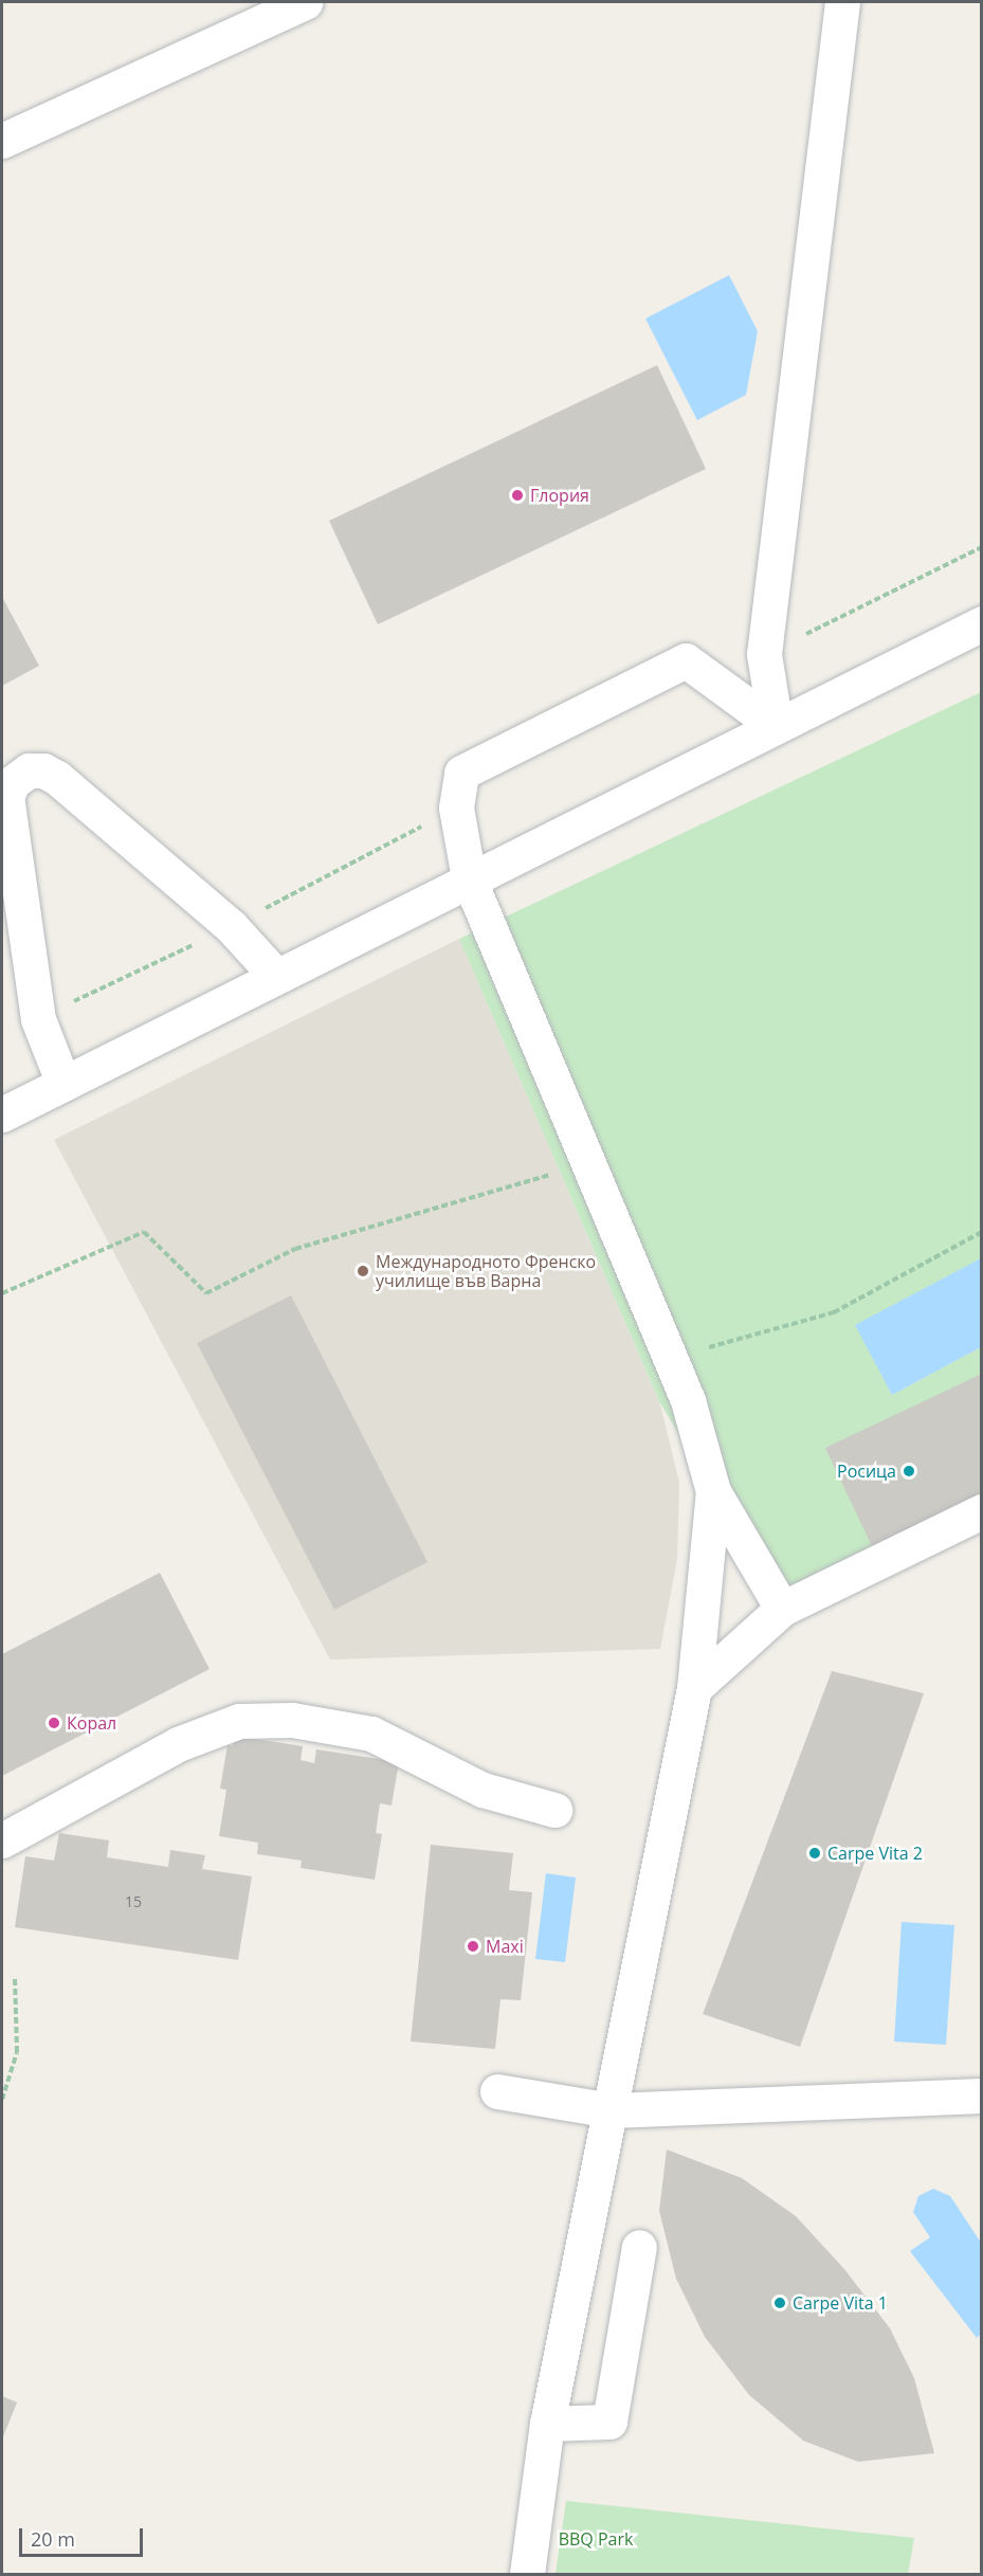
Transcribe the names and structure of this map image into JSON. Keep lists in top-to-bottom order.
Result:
{
  "parks": ["BBQ Park"],
  "places": [
    "Глория",
    "Международното Френско училище във Варна",
    "Росица",
    "Корал",
    "Carpe Vita 2",
    "Maxi",
    "Carpe Vita 1"
  ],
  "house_numbers": ["15"],
  "scale_bar": "20 m"
}
